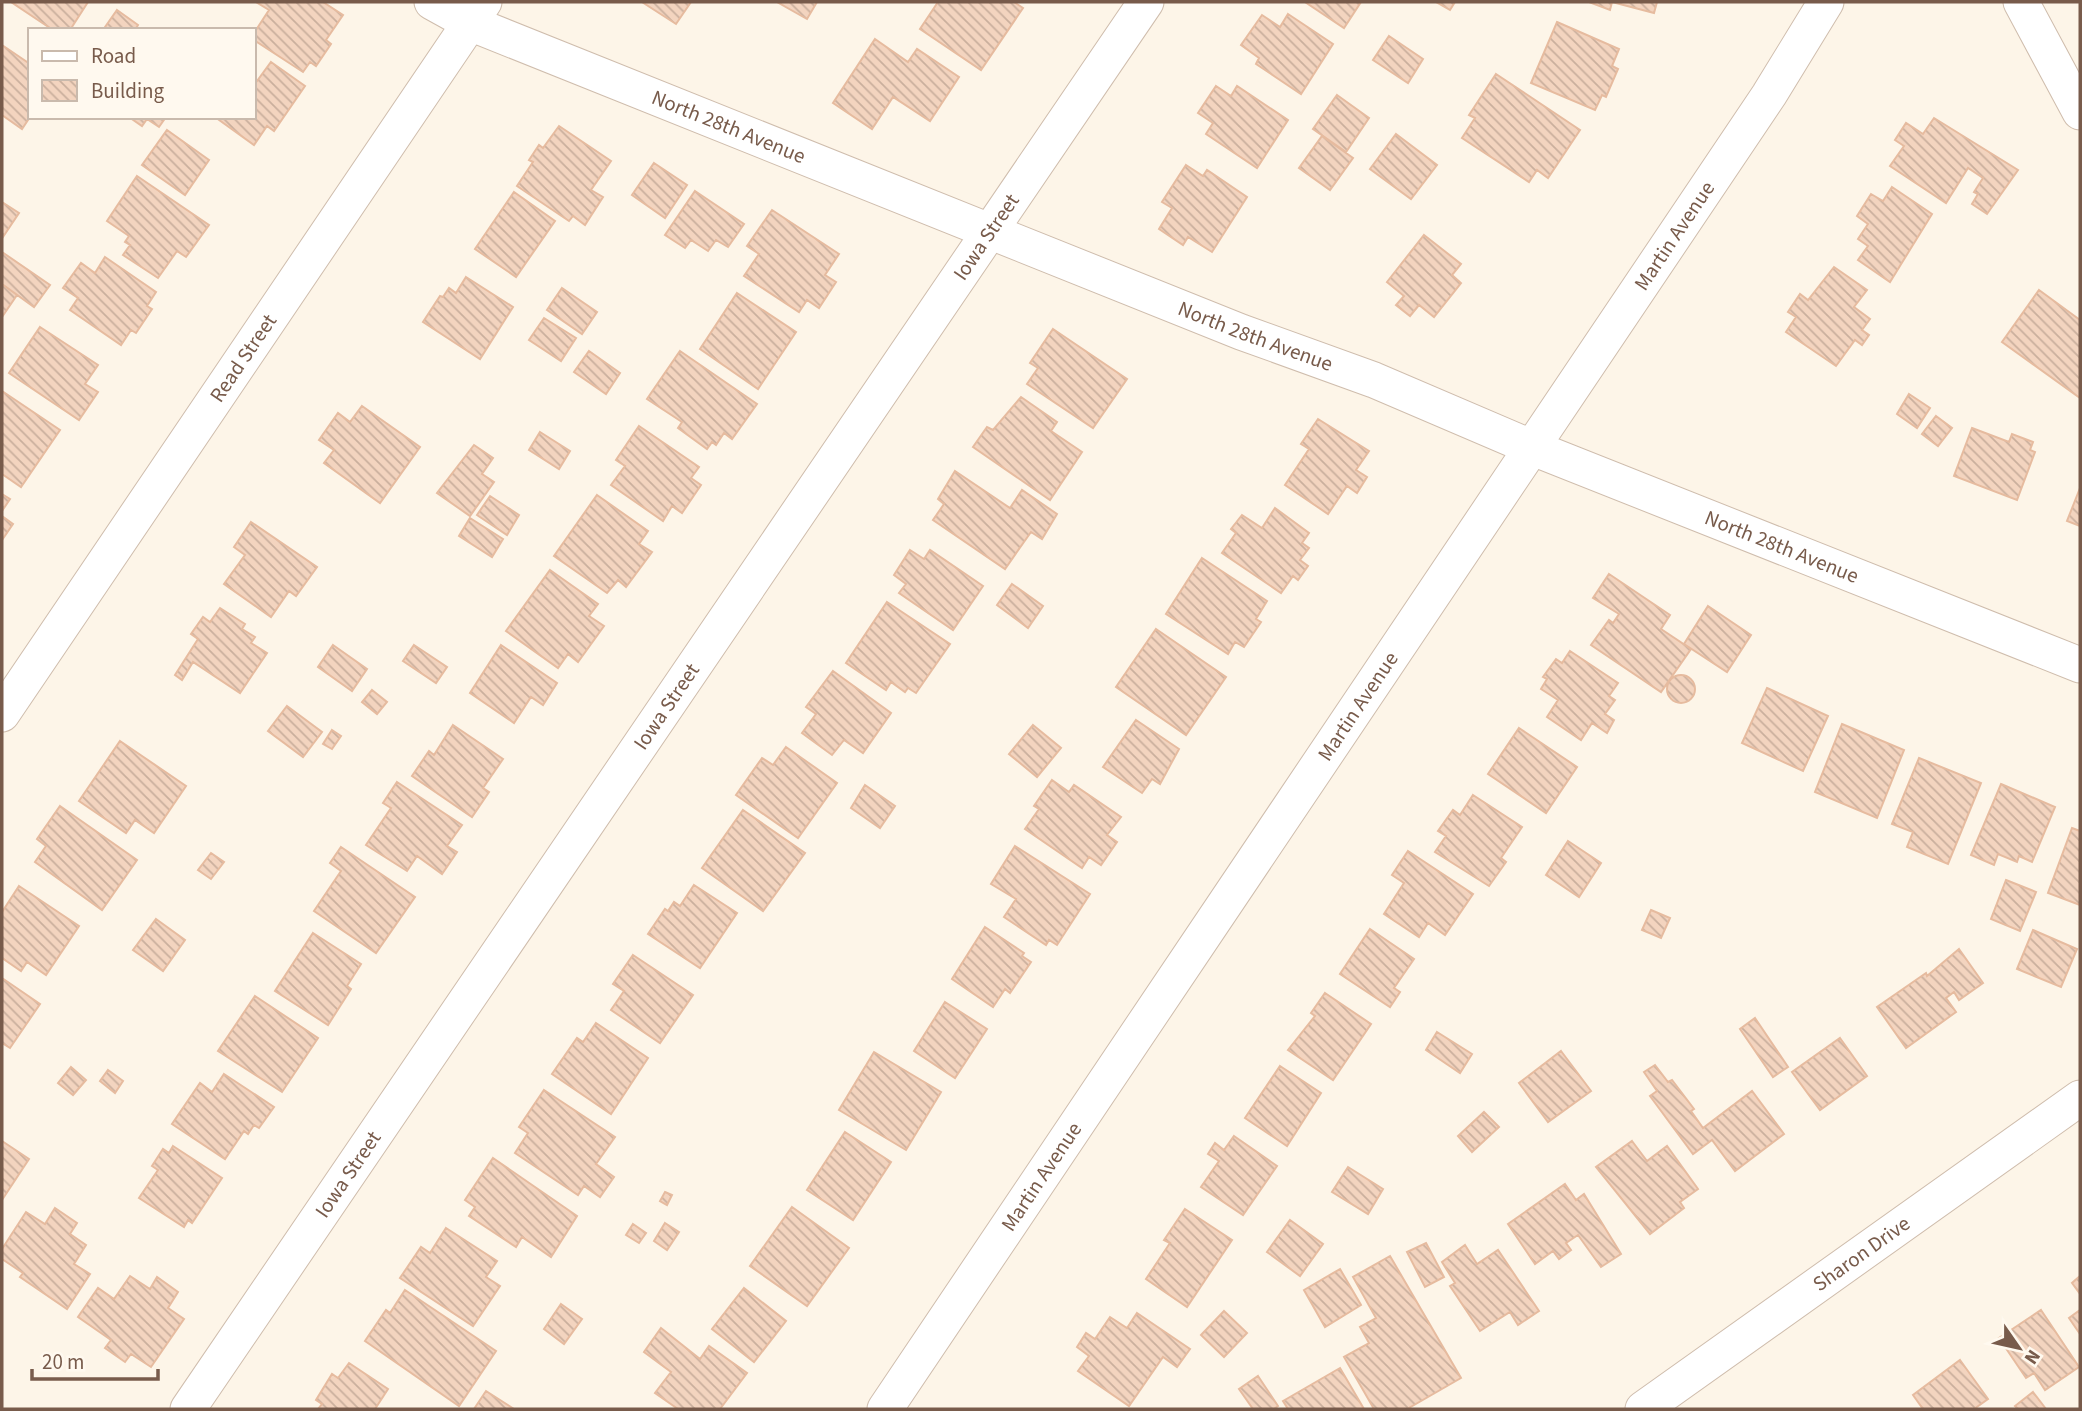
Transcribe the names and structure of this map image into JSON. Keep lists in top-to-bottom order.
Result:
{
  "streets": {
    "street": [
      "North 28th Avenue",
      "Iowa Street",
      "Martin Avenue",
      "Read Street",
      "Sharon Drive"
    ]
  },
  "crossings": [
    ["North 28th Avenue", "Iowa Street"],
    ["North 28th Avenue", "Martin Avenue"],
    ["North 28th Avenue", "Read Street"]
  ],
  "legend": ["Road", "Building"],
  "scale_bar": "20 m",
  "north": "bottom right"
}
